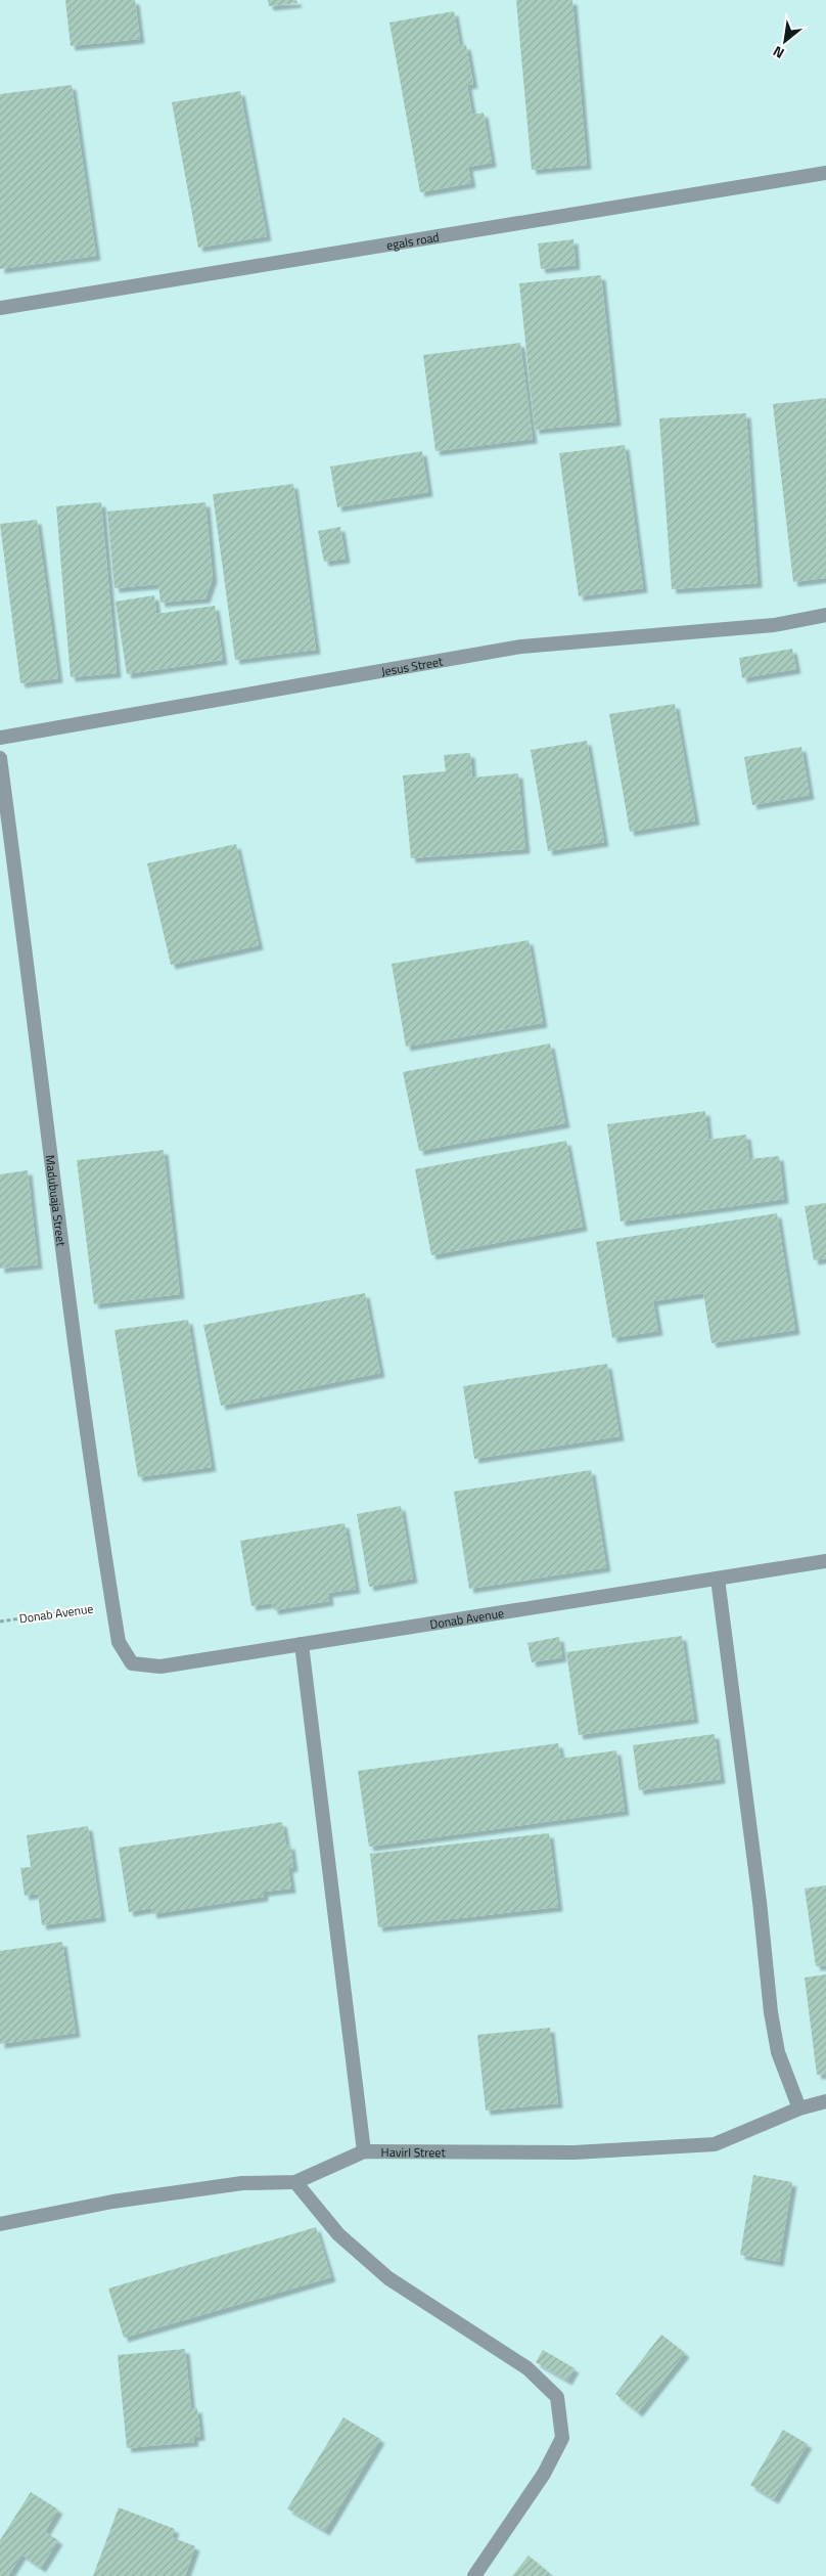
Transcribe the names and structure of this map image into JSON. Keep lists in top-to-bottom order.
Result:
{
  "streets": {
    "street": [
      "egals road",
      "Jesus Street",
      "Madubuaja Street",
      "Donab Avenue",
      "Havirl Street"
    ]
  },
  "crossings": [
    ["Madubuaja Street", "Donab Avenue"]
  ],
  "north": "bottom left"
}
